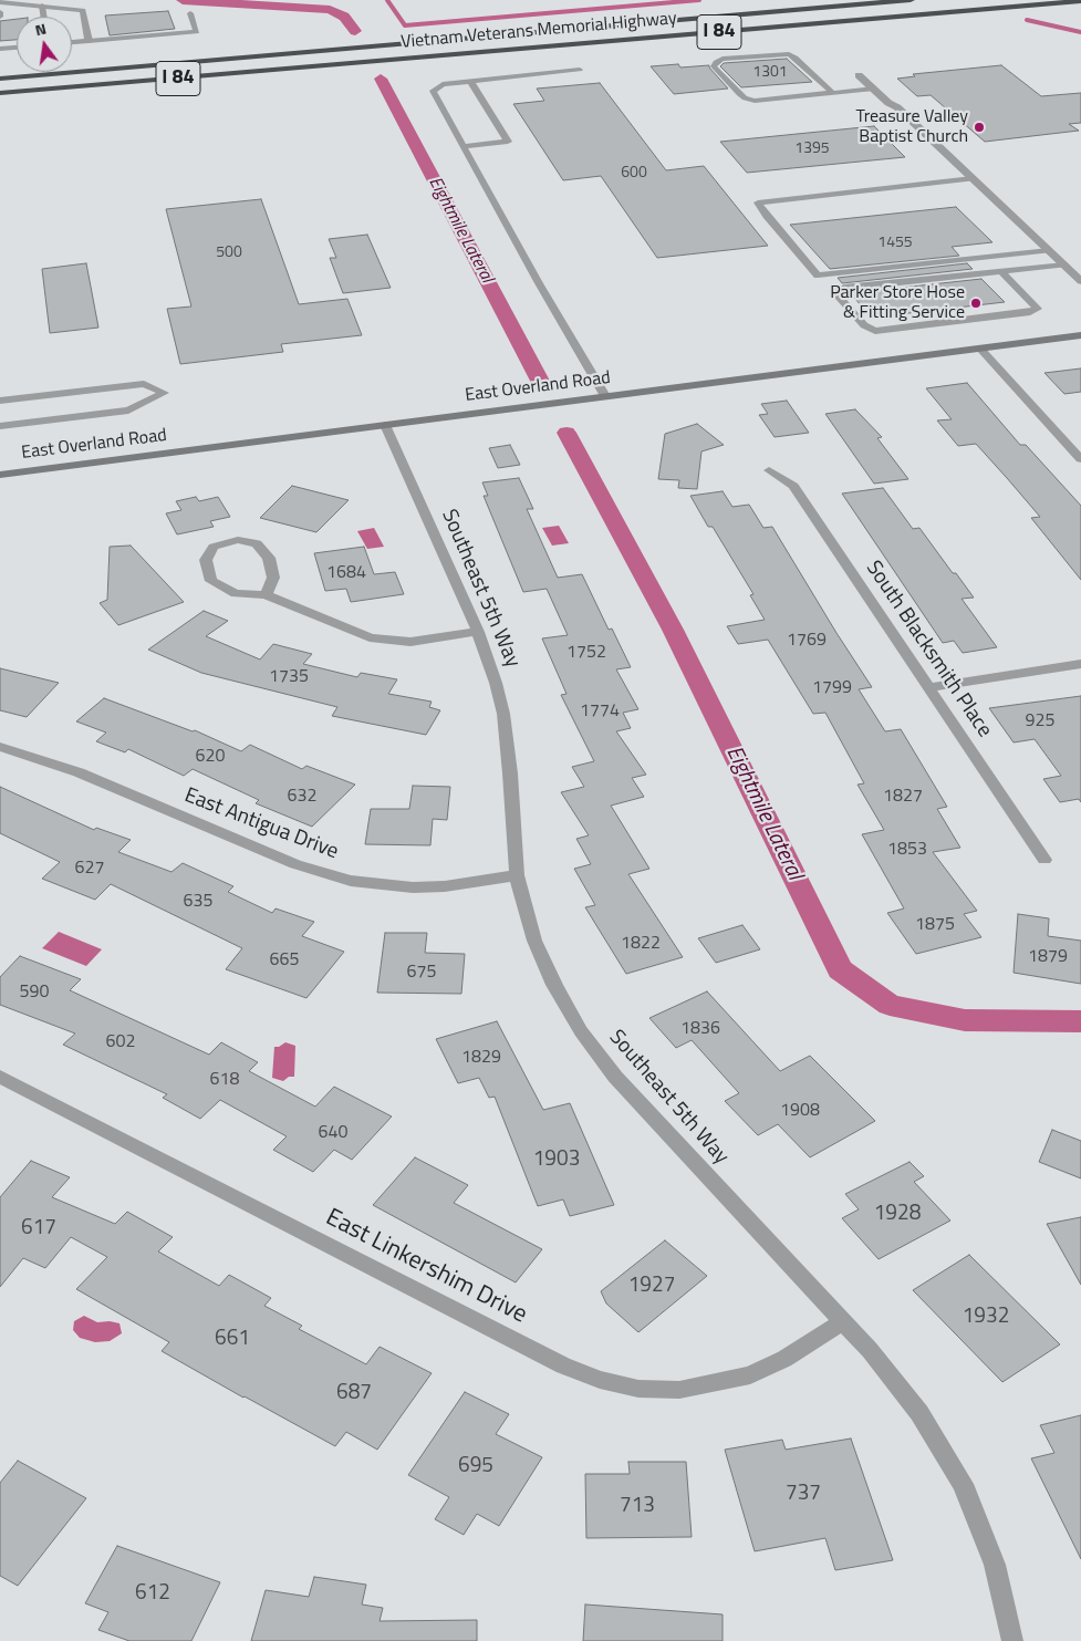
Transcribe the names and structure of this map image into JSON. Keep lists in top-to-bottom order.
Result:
{
  "streets": {
    "highway": ["Vietnam Veterans Memorial Highway", "I 84"],
    "main road": ["East Overland Road"],
    "street": [
      "Southeast 5th Way",
      "South Blacksmith Place",
      "East Antigua Drive",
      "East Linkershim Drive"
    ]
  },
  "crossings": [
    ["East Overland Road", "Southeast 5th Way"],
    ["Southeast 5th Way", "East Antigua Drive"],
    ["Southeast 5th Way", "East Linkershim Drive"]
  ],
  "water": ["Eightmile Lateral"],
  "places": ["Treasure Valley Baptist Church", "Parker Store Hose & Fitting Service"],
  "house_numbers": [
    "1301",
    "1395",
    "600",
    "1455",
    "500",
    "1684",
    "1769",
    "1752",
    "1735",
    "1799",
    "1774",
    "925",
    "620",
    "632",
    "1827",
    "1853",
    "627",
    "635",
    "1875",
    "1822",
    "1879",
    "665",
    "675",
    "590",
    "1836",
    "602",
    "1829",
    "618",
    "1908",
    "640",
    "1903",
    "1928",
    "617",
    "1927",
    "1932",
    "661",
    "687",
    "695",
    "737",
    "713",
    "612"
  ],
  "north": "top"
}
